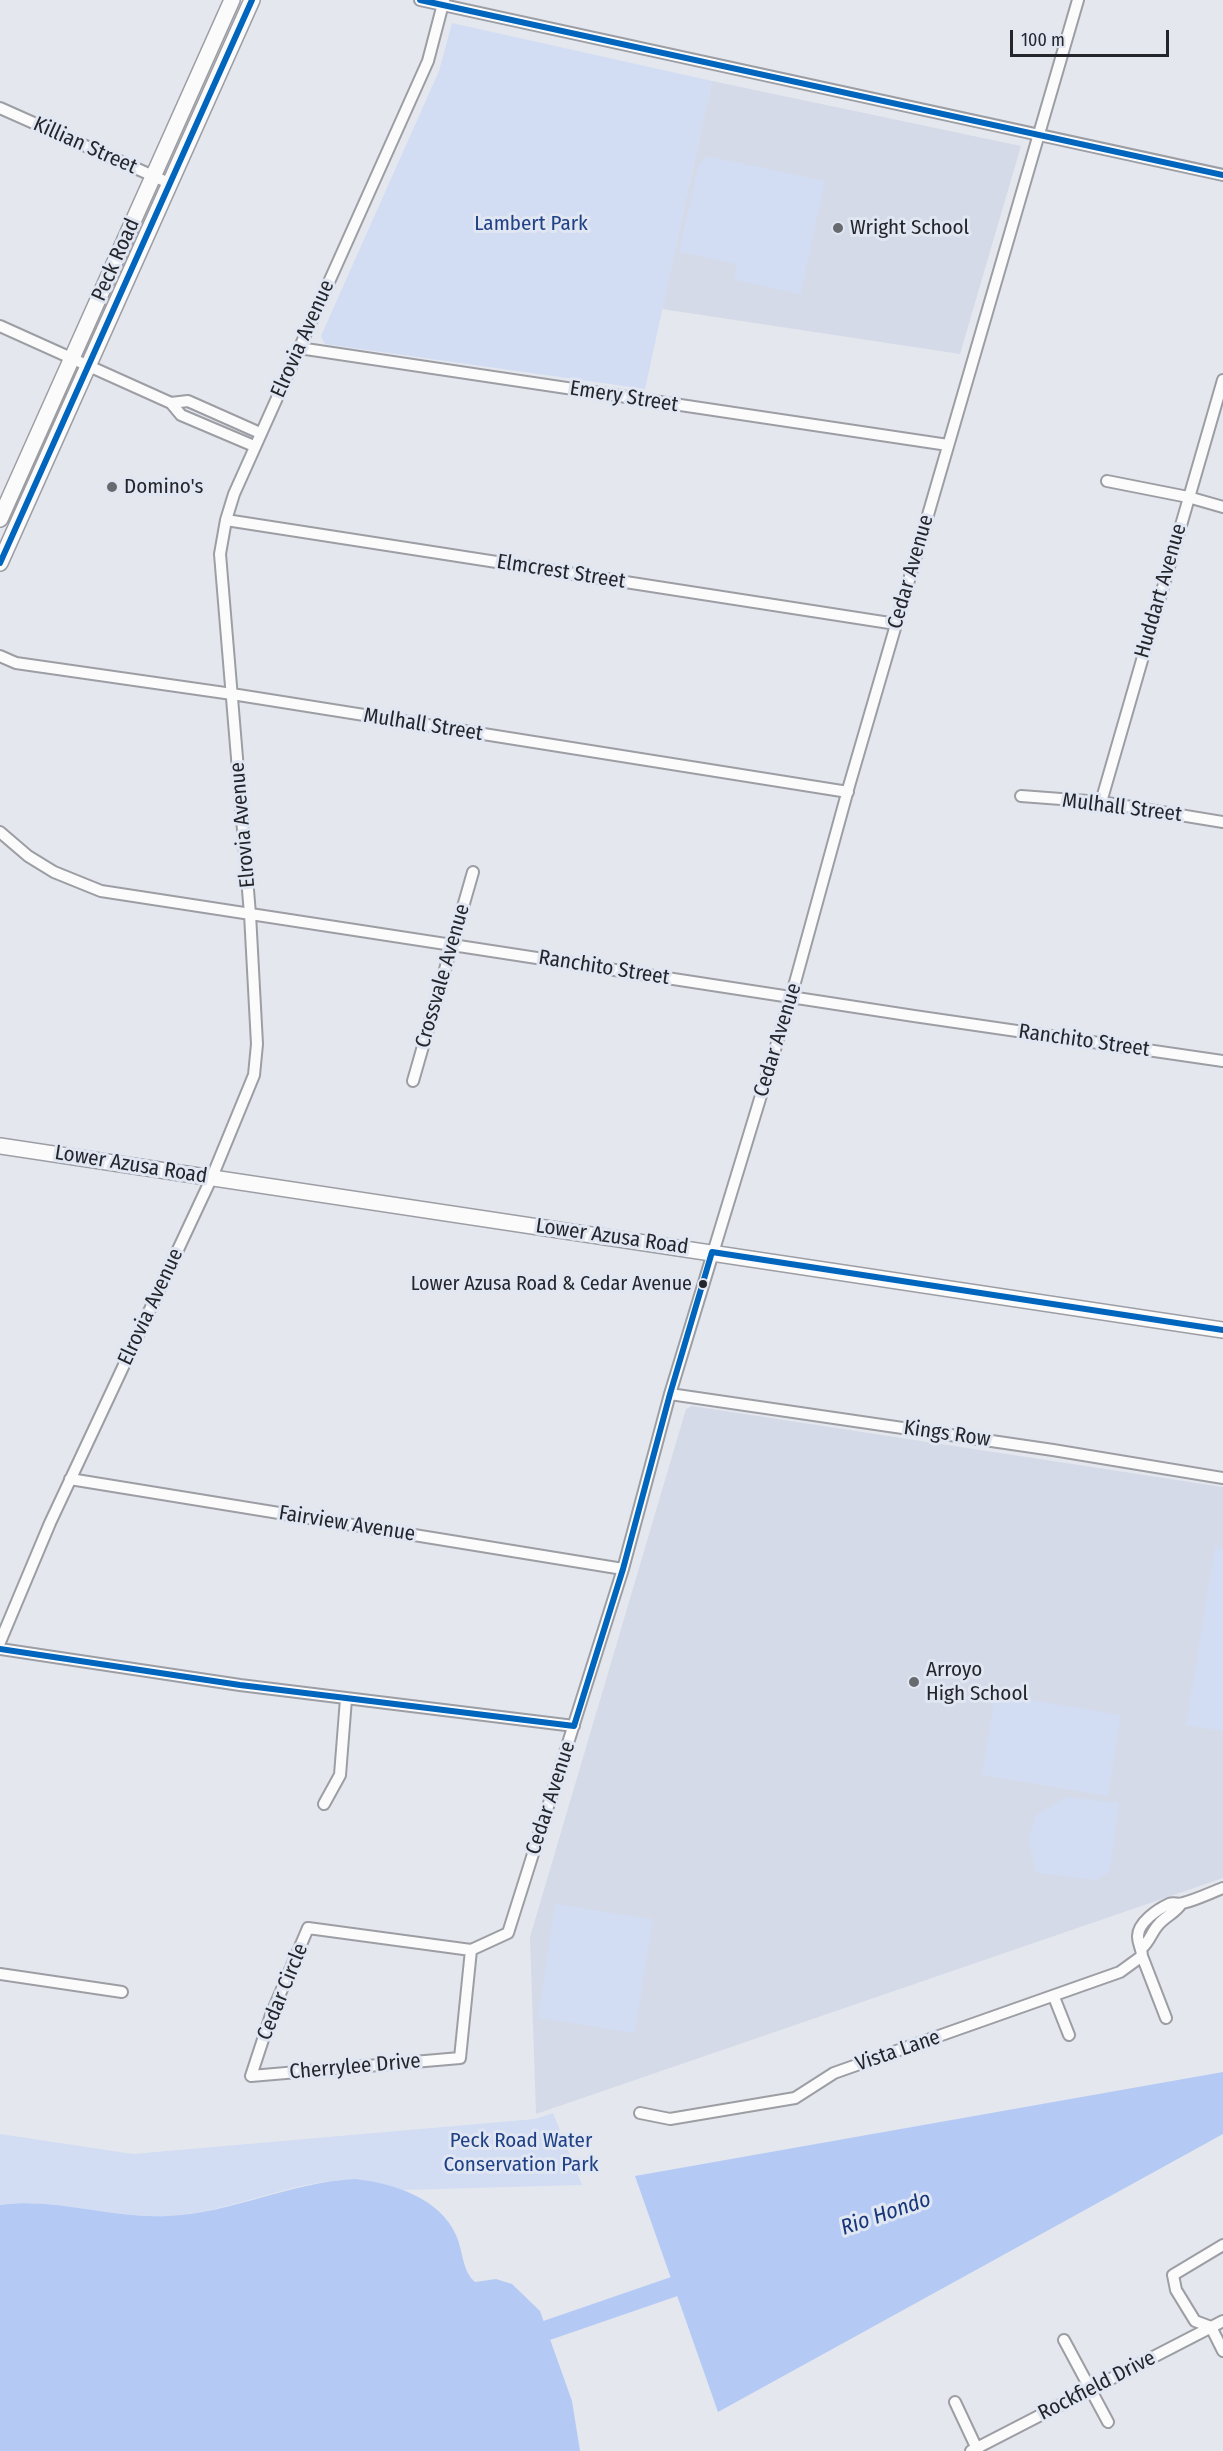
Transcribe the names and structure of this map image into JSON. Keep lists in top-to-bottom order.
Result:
{
  "streets": {
    "main road": ["Peck Road", "Lower Azusa Road"],
    "street": [
      "Killian Street",
      "Elrovia Avenue",
      "Emery Street",
      "Elmcrest Street",
      "Cedar Avenue",
      "Huddart Avenue",
      "Mulhall Street",
      "Ranchito Street",
      "Crossvale Avenue",
      "Kings Row",
      "Fairview Avenue",
      "Cedar Circle",
      "Vista Lane",
      "Cherrylee Drive",
      "Rockfield Drive"
    ]
  },
  "crossings": [
    ["Killian Street", "Peck Road"],
    ["Elrovia Avenue", "Emery Street"],
    ["Elrovia Avenue", "Elmcrest Street"],
    ["Elrovia Avenue", "Mulhall Street"],
    ["Elrovia Avenue", "Ranchito Street"],
    ["Elrovia Avenue", "Lower Azusa Road"],
    ["Elrovia Avenue", "Fairview Avenue"],
    ["Emery Street", "Cedar Avenue"],
    ["Elmcrest Street", "Cedar Avenue"],
    ["Cedar Avenue", "Mulhall Street"],
    ["Cedar Avenue", "Ranchito Street"],
    ["Cedar Avenue", "Lower Azusa Road"],
    ["Cedar Avenue", "Kings Row"],
    ["Cedar Avenue", "Fairview Avenue"],
    ["Cedar Avenue", "Cedar Circle"],
    ["Cedar Avenue", "Cherrylee Drive"],
    ["Huddart Avenue", "Mulhall Street"],
    ["Ranchito Street", "Crossvale Avenue"],
    ["Cedar Circle", "Cherrylee Drive"]
  ],
  "water": ["Rio Hondo"],
  "parks": ["Lambert Park", "Peck Road Water Conservation Park"],
  "places": [
    "Wright School",
    "Domino's",
    "Lower Azusa Road & Cedar Avenue",
    "Arroyo High School"
  ],
  "scale_bar": "100 m"
}
